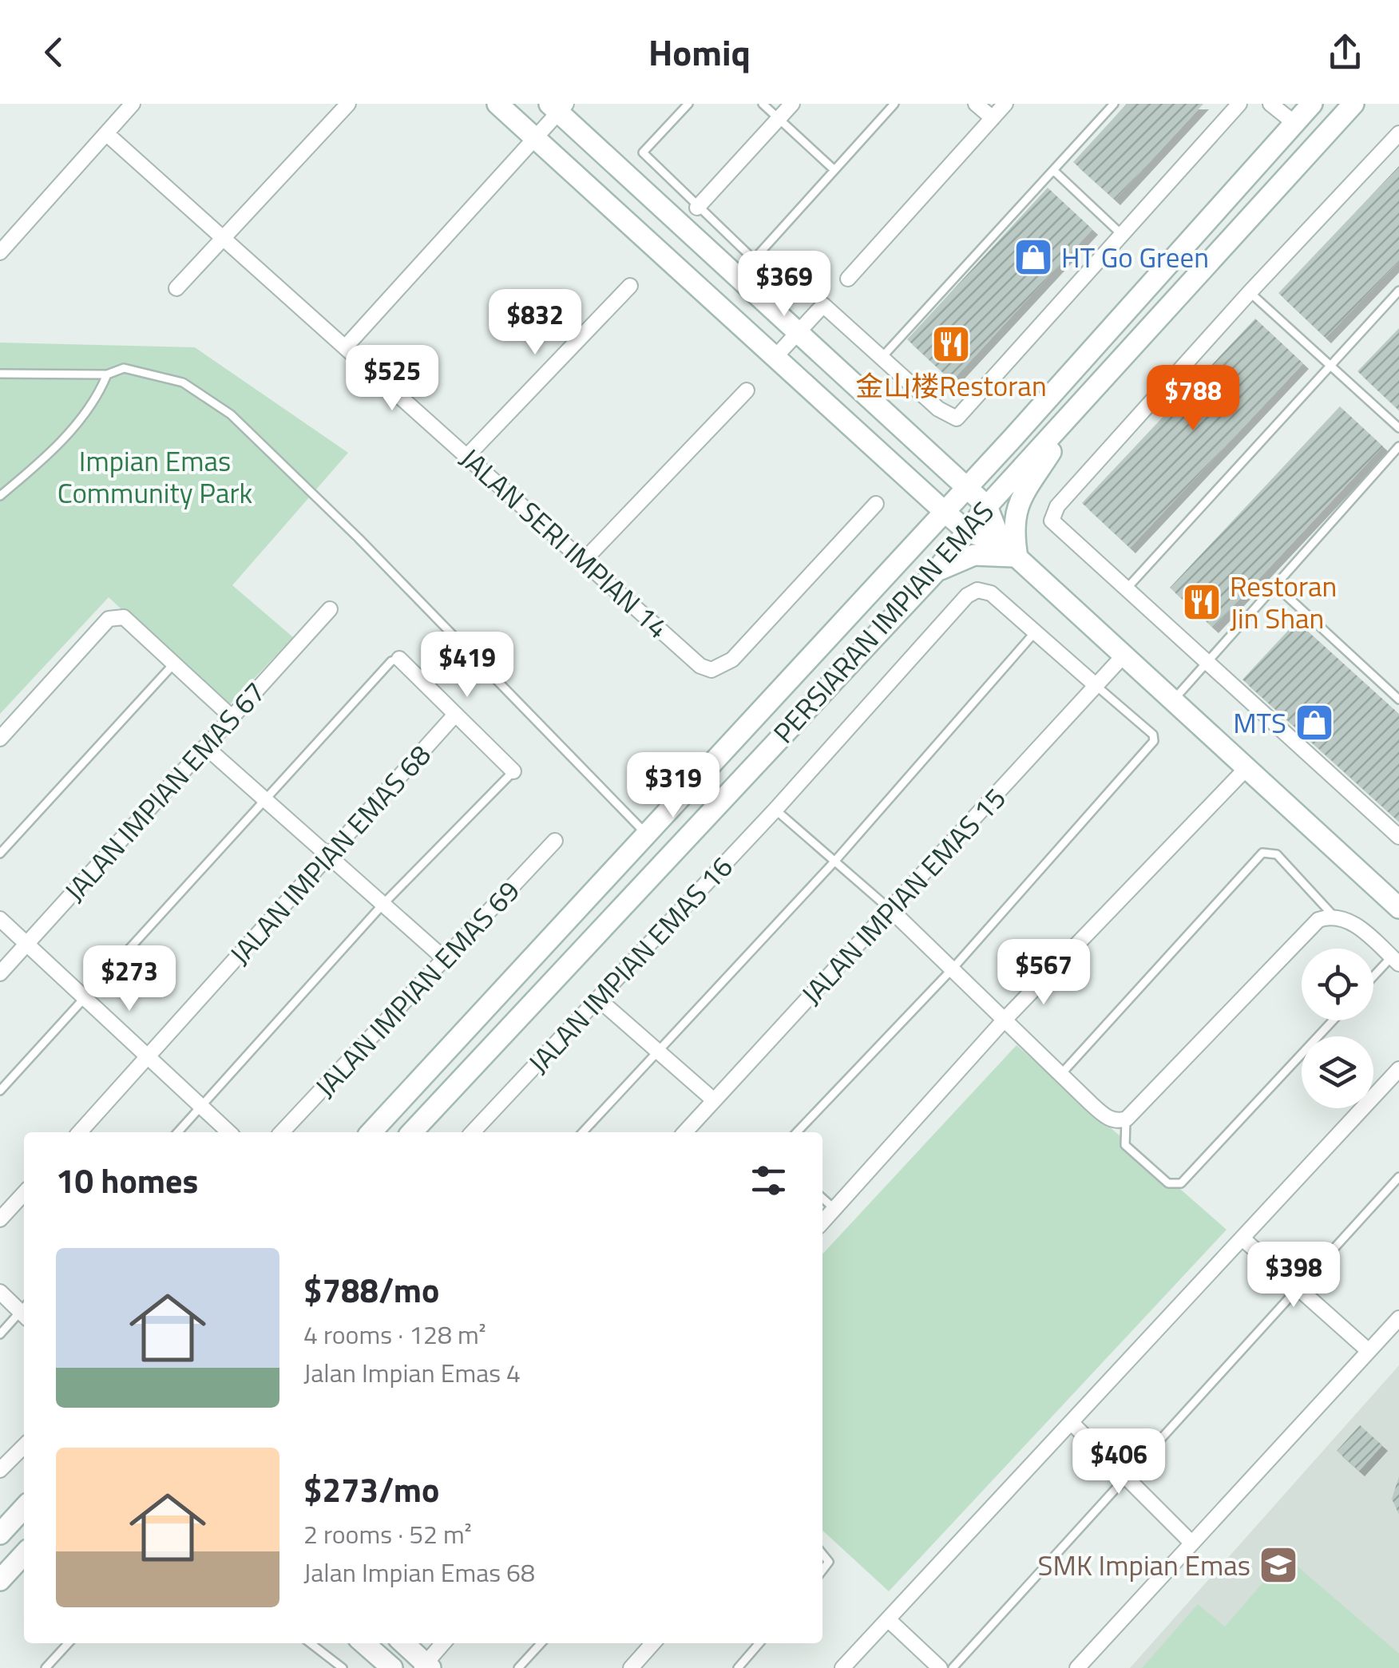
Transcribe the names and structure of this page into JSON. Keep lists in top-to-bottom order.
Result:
{
  "streets": {
    "main road": ["PERSIARAN IMPIAN EMAS"],
    "street": [
      "JALAN SERI IMPIAN 14",
      "JALAN IMPIAN EMAS 67",
      "JALAN IMPIAN EMAS 68",
      "JALAN IMPIAN EMAS 15",
      "JALAN IMPIAN EMAS 16",
      "JALAN IMPIAN EMAS 69"
    ]
  },
  "crossings": [
    ["JALAN IMPIAN EMAS 15", "JALAN IMPIAN EMAS 16"]
  ],
  "parks": ["Impian Emas Community Park"],
  "places": {
    "shop": ["HT Go Green", "MTS"],
    "restaurant": ["金山楼Restoran", "Restoran Jin Shan"],
    "school or university": ["SMK Impian Emas"]
  },
  "page": {
    "header": "Homiq",
    "price": [
      "$369",
      "$832",
      "$525",
      "$788",
      "$419",
      "$319",
      "$567",
      "$273",
      "$398",
      "$406"
    ],
    "heading": "10 homes",
    "list": [
      {
        "name": "$788/mo",
        "note": "4 rooms · 128 m² · Jalan Impian Emas 4"
      },
      {
        "name": "$273/mo",
        "note": "2 rooms · 52 m² · Jalan Impian Emas 68"
      }
    ]
  }
}
